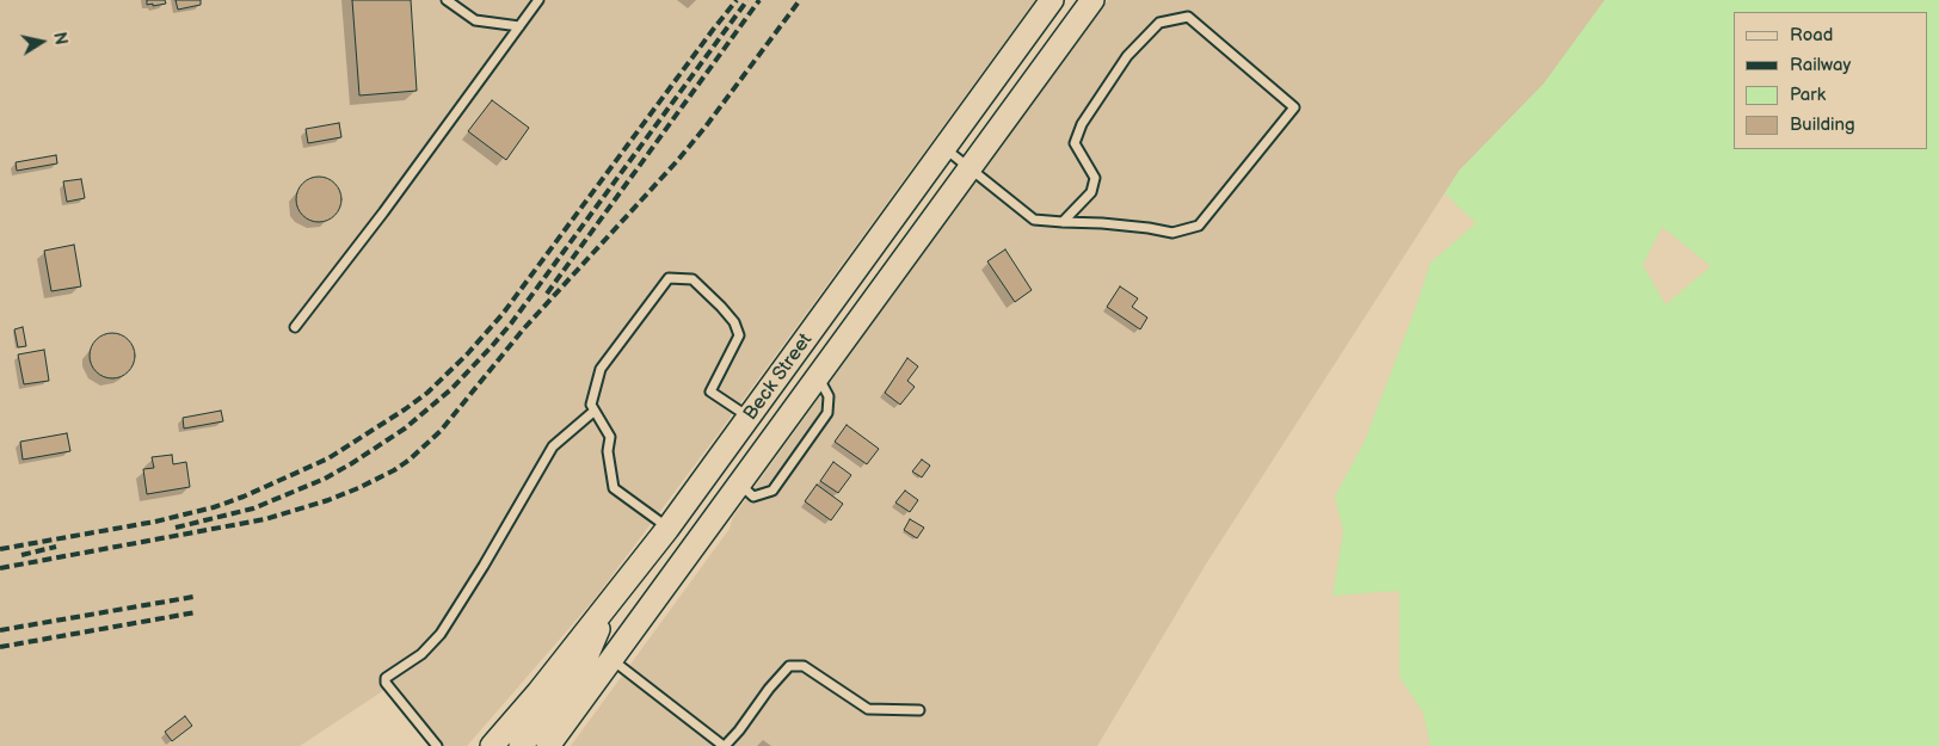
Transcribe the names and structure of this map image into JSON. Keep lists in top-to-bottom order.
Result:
{
  "streets": {
    "main road": ["Beck Street"]
  },
  "legend": [
    "Road",
    "Railway",
    "Park",
    "Building"
  ],
  "north": "right"
}
